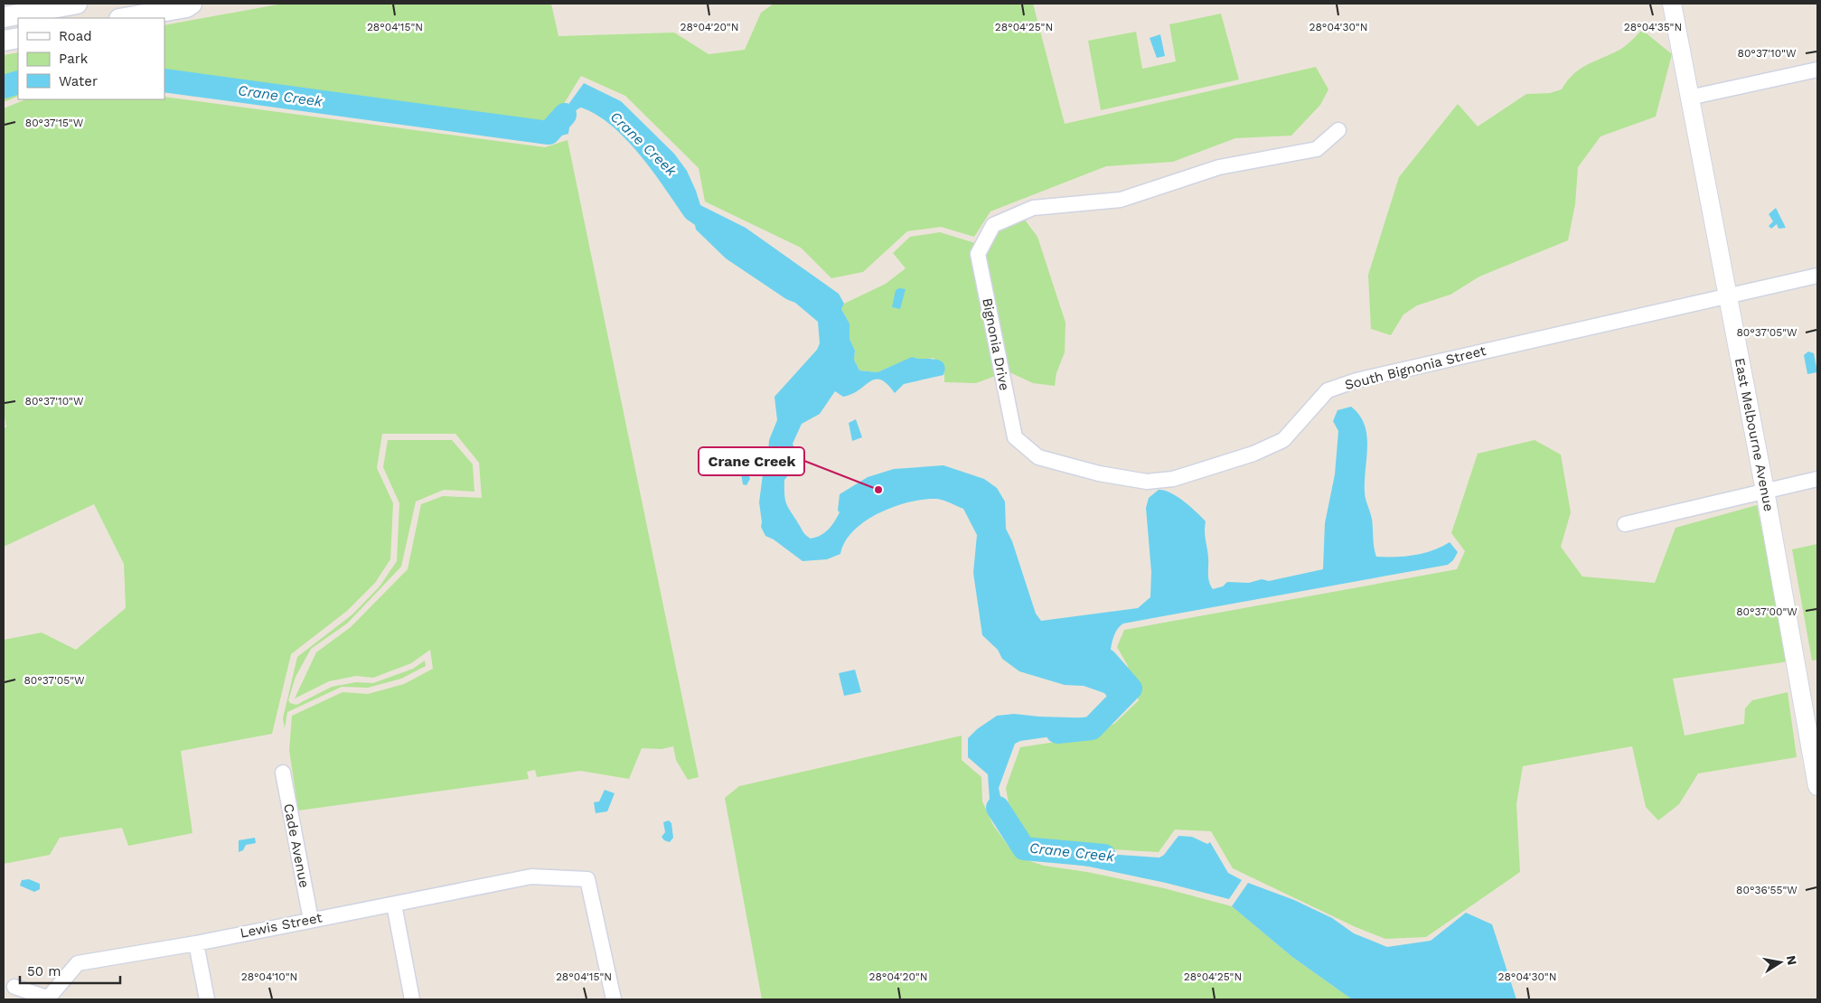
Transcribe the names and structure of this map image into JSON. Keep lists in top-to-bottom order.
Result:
{
  "streets": {
    "street": [
      "Bignonia Drive",
      "South Bignonia Street",
      "East Melbourne Avenue",
      "Cade Avenue",
      "Lewis Street"
    ]
  },
  "crossings": [
    ["Bignonia Drive", "South Bignonia Street"],
    ["South Bignonia Street", "East Melbourne Avenue"],
    ["Cade Avenue", "Lewis Street"]
  ],
  "water": ["Crane Creek"],
  "places": ["Crane Creek"],
  "legend": ["Road", "Park", "Water"],
  "scale_bar": "50 m",
  "north": "right",
  "coordinates": [
    "28°04'15\"N",
    "28°04'20\"N",
    "28°04'25\"N",
    "28°04'30\"N",
    "28°04'35\"N",
    "80°37'10\"W",
    "80°37'15\"W",
    "80°37'05\"W",
    "80°37'00\"W",
    "80°36'55\"W",
    "28°04'10\"N"
  ]
}
